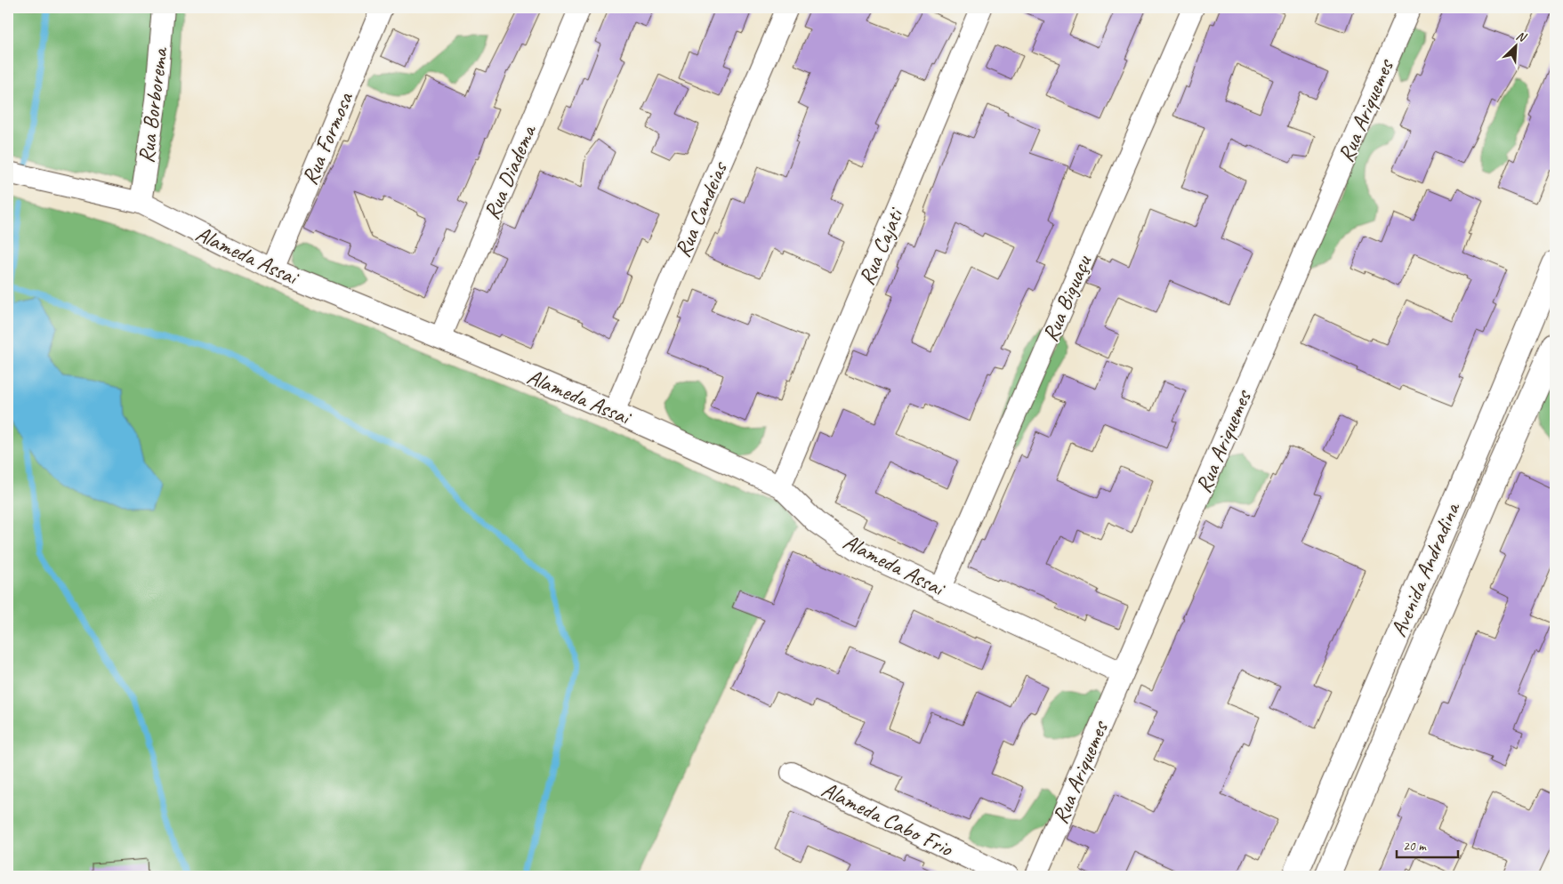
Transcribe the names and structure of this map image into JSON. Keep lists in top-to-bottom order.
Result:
{
  "streets": {
    "main road": ["Avenida Andradina"],
    "street": [
      "Rua Borborema",
      "Rua Ariquemes",
      "Rua Formosa",
      "Rua Diadema",
      "Rua Candeias",
      "Rua Cajati",
      "Alameda Assai",
      "Rua Biguaçu",
      "Alameda Cabo Frio"
    ]
  },
  "crossings": [
    ["Rua Borborema", "Alameda Assai"],
    ["Rua Ariquemes", "Alameda Assai"],
    ["Rua Formosa", "Alameda Assai"],
    ["Rua Diadema", "Alameda Assai"],
    ["Rua Candeias", "Alameda Assai"],
    ["Rua Cajati", "Alameda Assai"],
    ["Alameda Assai", "Rua Biguaçu"]
  ],
  "scale_bar": "20 m",
  "north": "top right"
}
